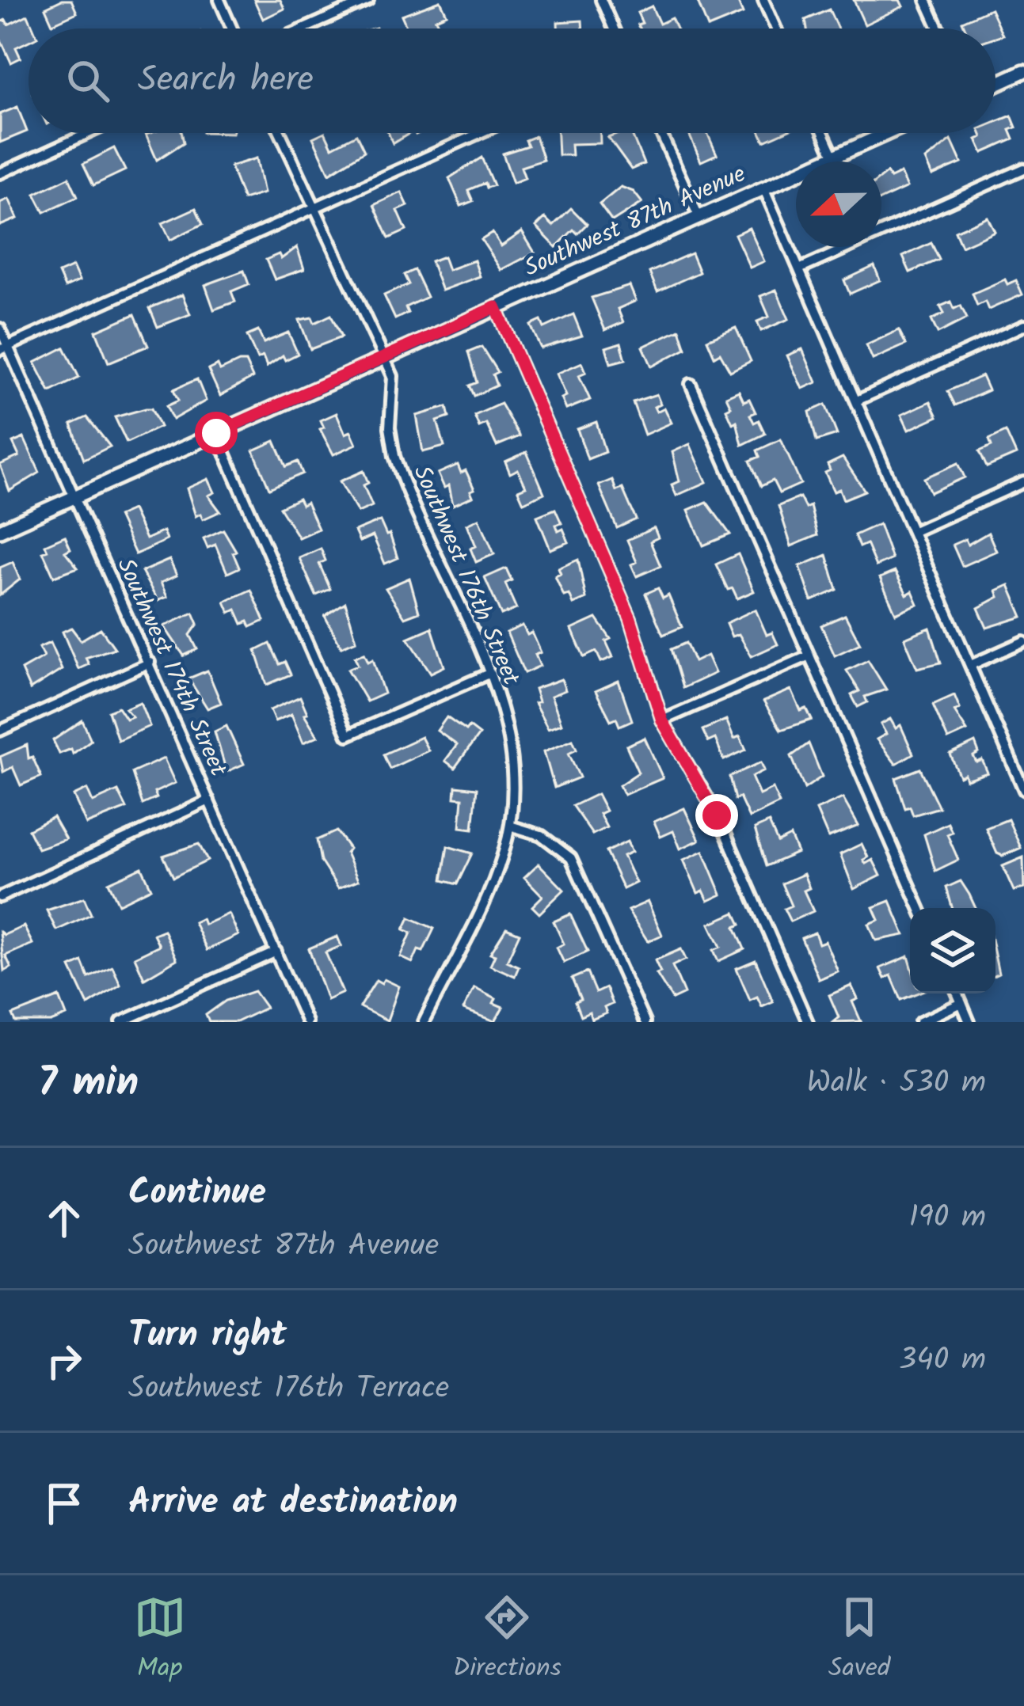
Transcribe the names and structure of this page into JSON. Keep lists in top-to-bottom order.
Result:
{
  "streets": {
    "street": ["Southwest 87th Avenue", "Southwest 176th Street", "Southwest 174th Street"]
  },
  "crossings": [
    ["Southwest 87th Avenue", "Southwest 176th Street"],
    ["Southwest 87th Avenue", "Southwest 174th Street"]
  ],
  "north": "left",
  "page": {
    "search": "Search here",
    "heading": ["7 min", "Walk · 530 m"],
    "list": [
      ["Continue", "Southwest 87th Avenue", "190 m"],
      ["Turn right", "Southwest 176th Terrace", "340 m"],
      "Arrive at destination"
    ],
    "nav": ["Map", "Directions", "Saved"]
  }
}
